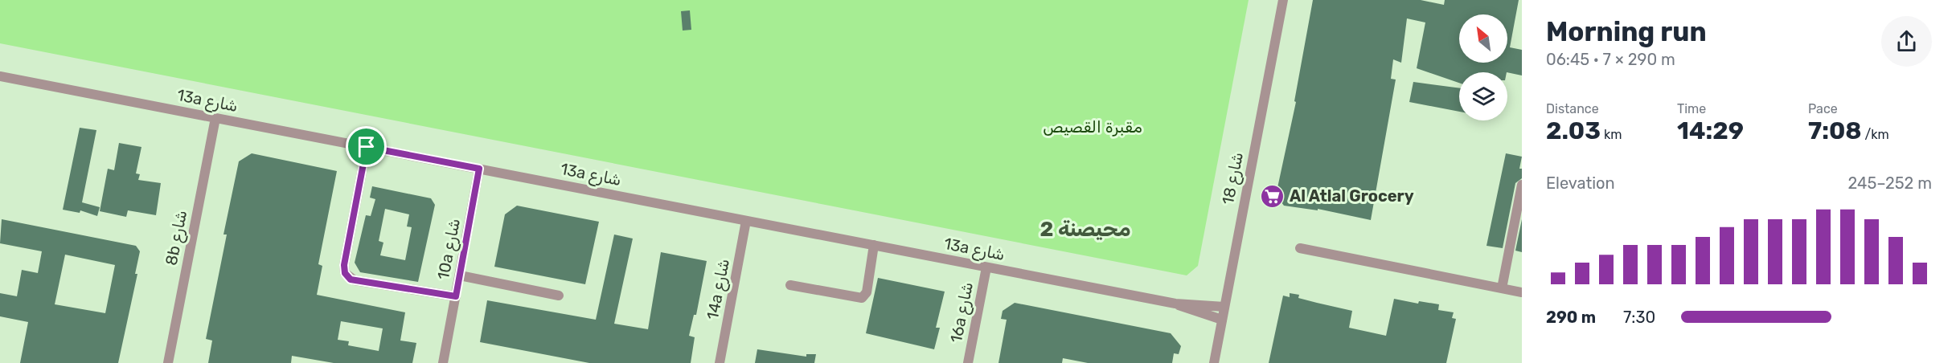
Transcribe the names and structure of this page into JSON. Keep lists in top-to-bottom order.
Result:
{
  "streets": {
    "street": [
      "13a شارع",
      "شارع 18",
      "8b شارع",
      "10a شارع",
      "14a شارع",
      "16a شارع"
    ]
  },
  "crossings": [
    ["13a شارع", "شارع 18"],
    ["13a شارع", "8b شارع"],
    ["13a شارع", "10a شارع"],
    ["13a شارع", "14a شارع"],
    ["13a شارع", "16a شارع"]
  ],
  "districts": ["محيصنة 2"],
  "parks": ["مقبرة القصيص"],
  "places": {
    "supermarket": ["Al Atlal Grocery"]
  },
  "north": "top left",
  "page": {
    "heading": ["Morning run", "06:45 · 7 × 290 m"],
    "stats": [
      ["Distance", "2.03 km"],
      ["Time", "14:29"],
      ["Pace", "7:08 /km"]
    ],
    "chart": ["Elevation", "245–252 m"],
    "list": [
      {
        "name": "290 m",
        "note": "7:30"
      }
    ]
  }
}
